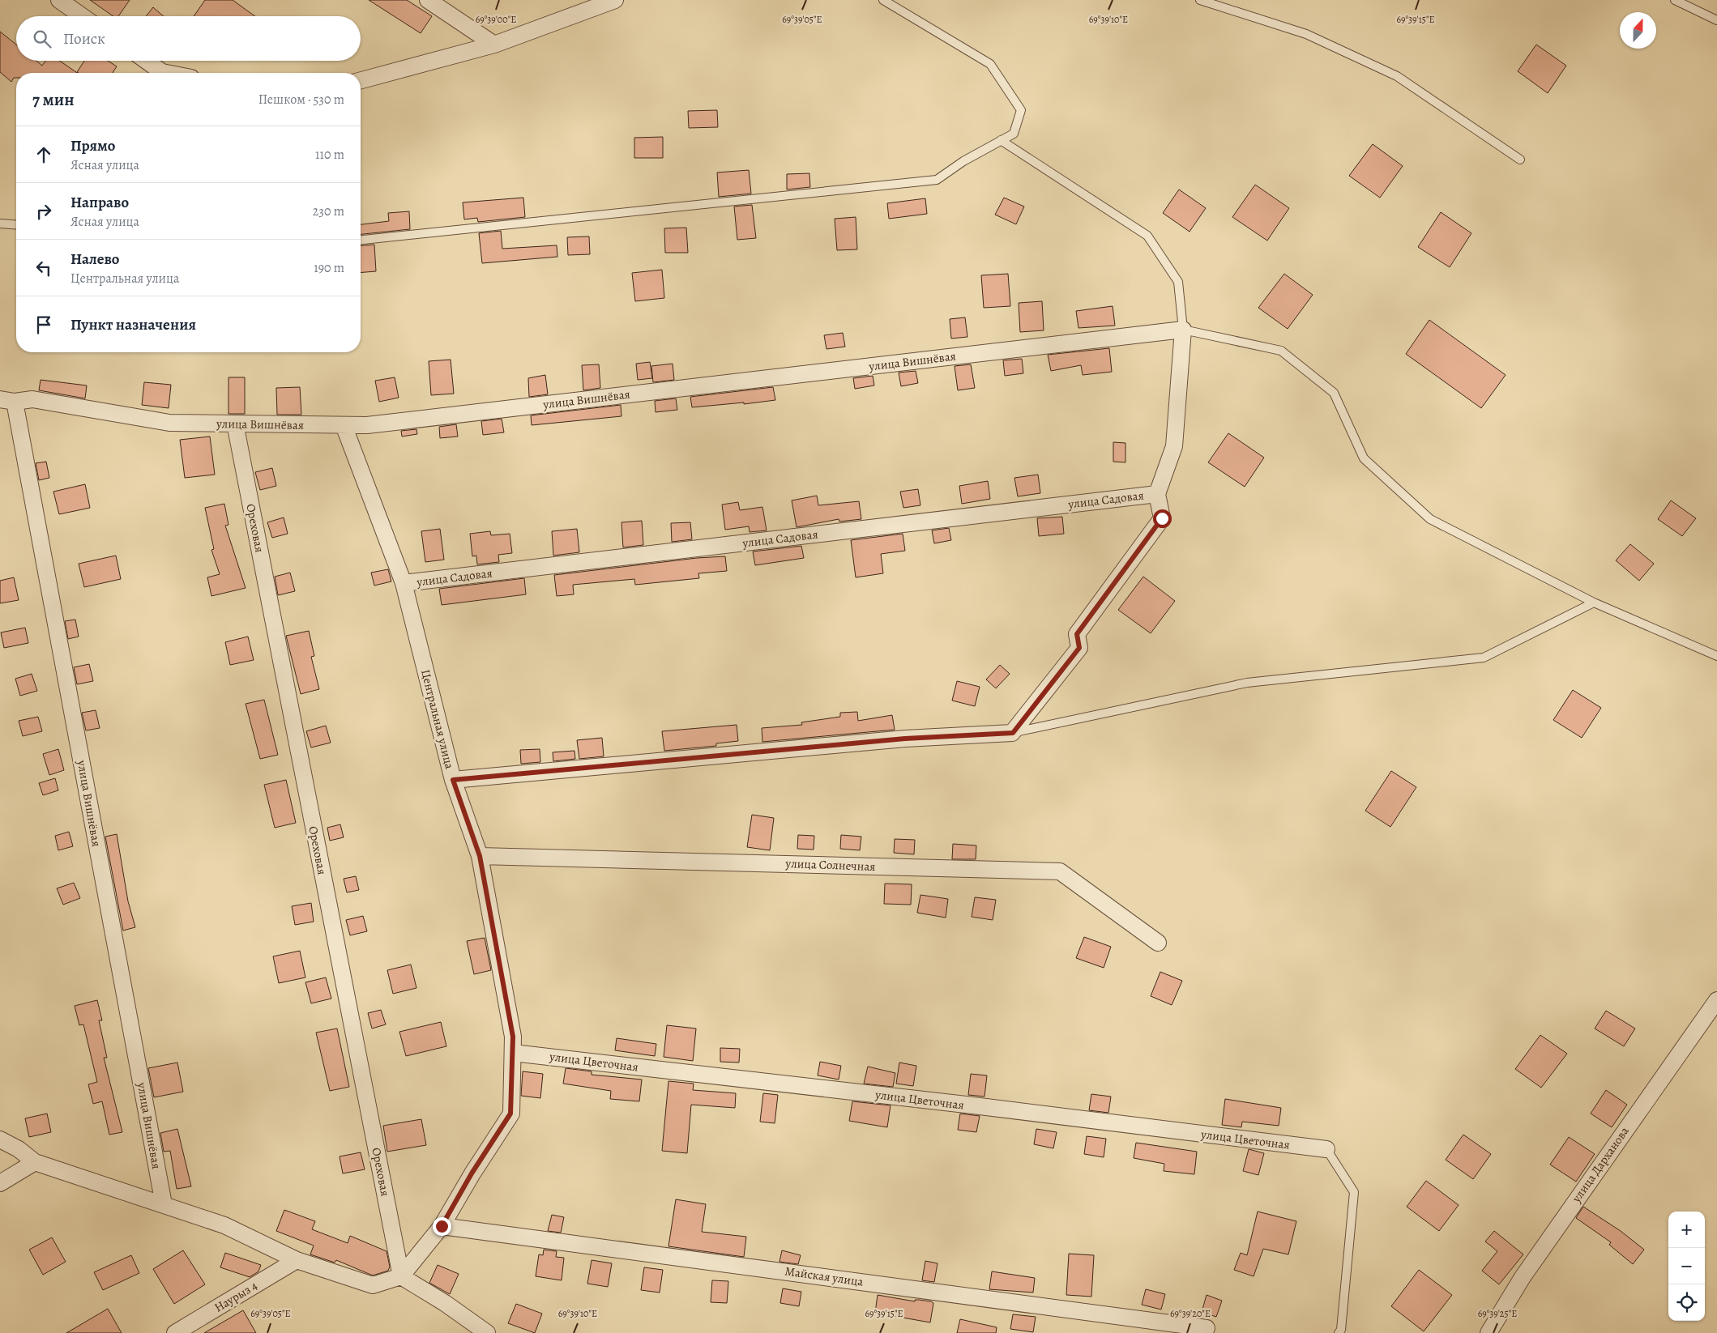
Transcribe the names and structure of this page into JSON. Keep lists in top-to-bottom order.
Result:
{
  "streets": {
    "street": [
      "улица Вишнёвая",
      "улица Садовая",
      "Ореховая",
      "Центральная улица",
      "улица Солнечная",
      "улица Цветочная",
      "улица Дарханова",
      "Майская улица",
      "Наурыз 4"
    ]
  },
  "crossings": [
    ["улица Вишнёвая", "Ореховая"],
    ["улица Вишнёвая", "Центральная улица"],
    ["улица Садовая", "Центральная улица"],
    ["Ореховая", "Центральная улица"],
    ["Центральная улица", "улица Солнечная"],
    ["Центральная улица", "улица Цветочная"],
    ["Центральная улица", "Майская улица"]
  ],
  "north": "top",
  "page": {
    "search": "Поиск",
    "heading": ["7 мин", "Пешком · 530 m"],
    "list": [
      ["Прямо", "Ясная улица", "110 m"],
      ["Направо", "Ясная улица", "230 m"],
      ["Налево", "Центральная улица", "190 m"],
      "Пункт назначения"
    ],
    "map_buttons": ["+", "−"]
  },
  "coordinates": [
    "69°39'05\"E",
    "69°39'10\"E",
    "69°39'00\"E",
    "69°39'15\"E",
    "69°39'20\"E",
    "69°39'25\"E"
  ]
}
